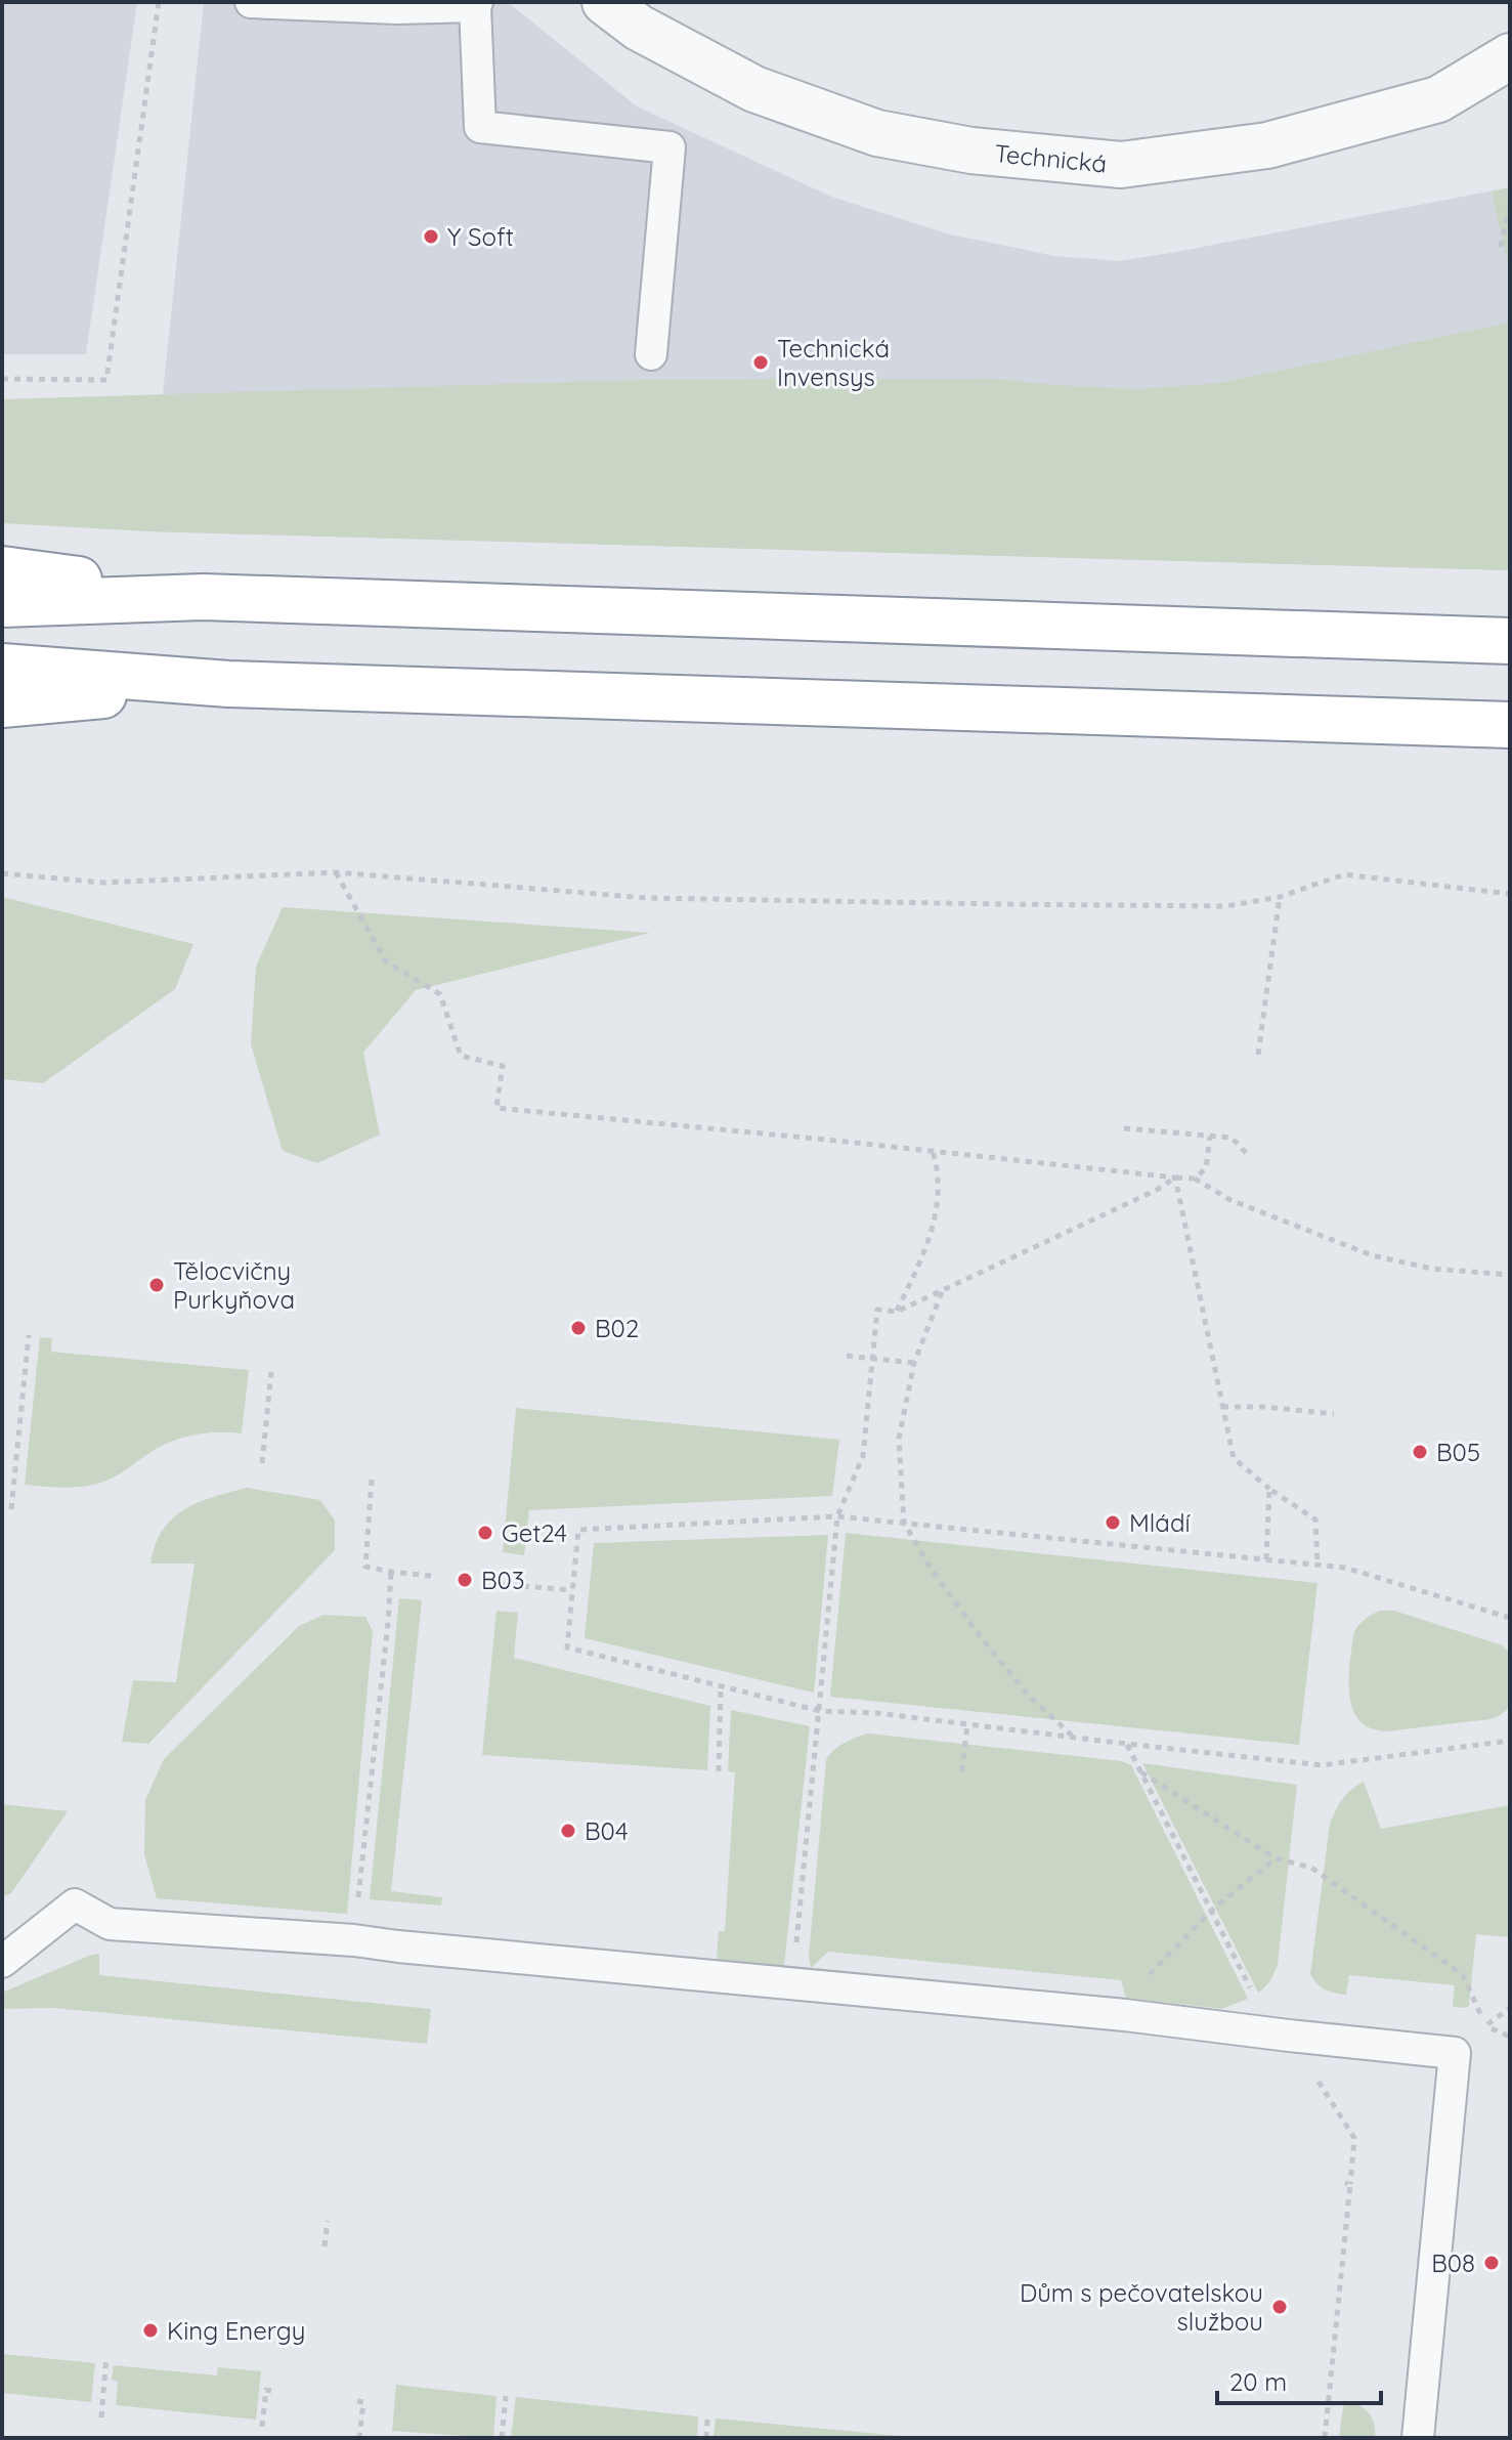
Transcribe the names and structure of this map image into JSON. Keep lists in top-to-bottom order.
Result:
{
  "streets": {
    "street": ["Technická"]
  },
  "places": [
    "Y Soft",
    "Technická Invensys",
    "Tělocvičny Purkyňova",
    "B02",
    "B05",
    "Mládí",
    "Get24",
    "B03",
    "B04",
    "B08",
    "Dům s pečovatelskou službou",
    "King Energy"
  ],
  "scale_bar": "20 m"
}
